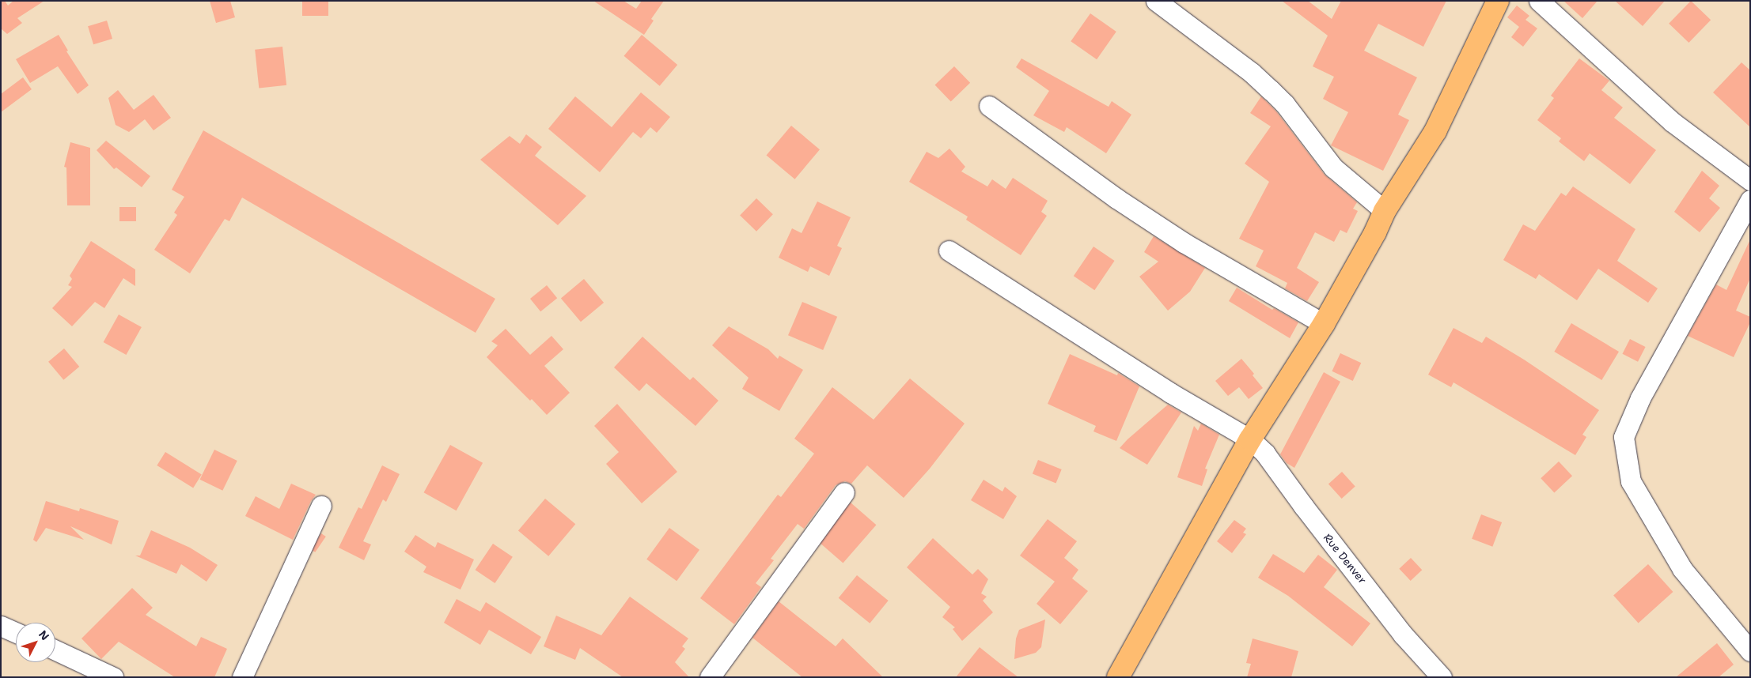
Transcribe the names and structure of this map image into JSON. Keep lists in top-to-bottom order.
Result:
{
  "streets": {
    "street": ["Rue Denver"]
  },
  "north": "top right"
}
